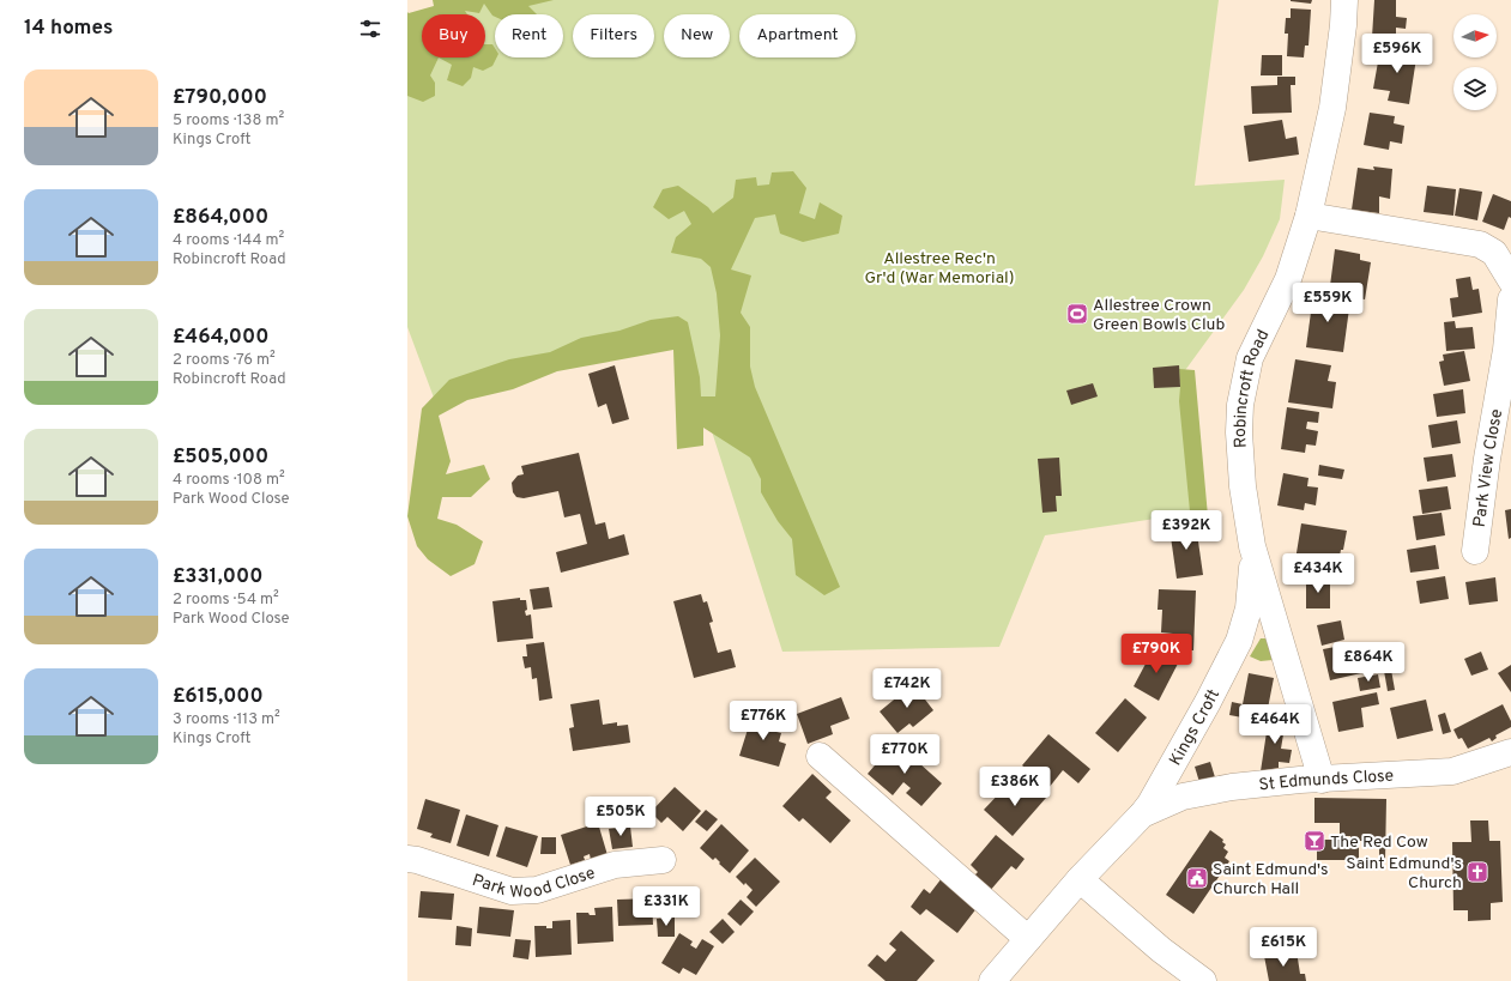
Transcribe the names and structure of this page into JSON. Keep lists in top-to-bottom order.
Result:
{
  "streets": {
    "street": [
      "Robincroft Road",
      "Park View Close",
      "Kings Croft",
      "St Edmunds Close",
      "Park Wood Close"
    ]
  },
  "crossings": [
    ["Robincroft Road", "Kings Croft"],
    ["Robincroft Road", "St Edmunds Close"],
    ["Kings Croft", "St Edmunds Close"]
  ],
  "parks": ["Allestree Rec'n Gr'd (War Memorial)"],
  "places": {
    "sports": ["Allestree Crown Green Bowls Club"],
    "bar": ["The Red Cow"],
    "church": ["Saint Edmund's Church"],
    "public building": ["Saint Edmund's Church Hall"]
  },
  "north": "right",
  "page": {
    "heading": "14 homes",
    "chip": [
      "Buy",
      "Rent",
      "Filters",
      "New",
      "Apartment"
    ],
    "price": [
      "£596K",
      "£559K",
      "£392K",
      "£434K",
      "£790K",
      "£864K",
      "£742K",
      "£776K",
      "£464K",
      "£770K",
      "£386K",
      "£505K",
      "£331K",
      "£615K"
    ],
    "list": [
      {
        "name": "£790,000",
        "note": "5 rooms · 138 m² · Kings Croft"
      },
      {
        "name": "£864,000",
        "note": "4 rooms · 144 m² · Robincroft Road"
      },
      {
        "name": "£464,000",
        "note": "2 rooms · 76 m² · Robincroft Road"
      },
      {
        "name": "£505,000",
        "note": "4 rooms · 108 m² · Park Wood Close"
      },
      {
        "name": "£331,000",
        "note": "2 rooms · 54 m² · Park Wood Close"
      },
      {
        "name": "£615,000",
        "note": "3 rooms · 113 m² · Kings Croft"
      }
    ]
  }
}
